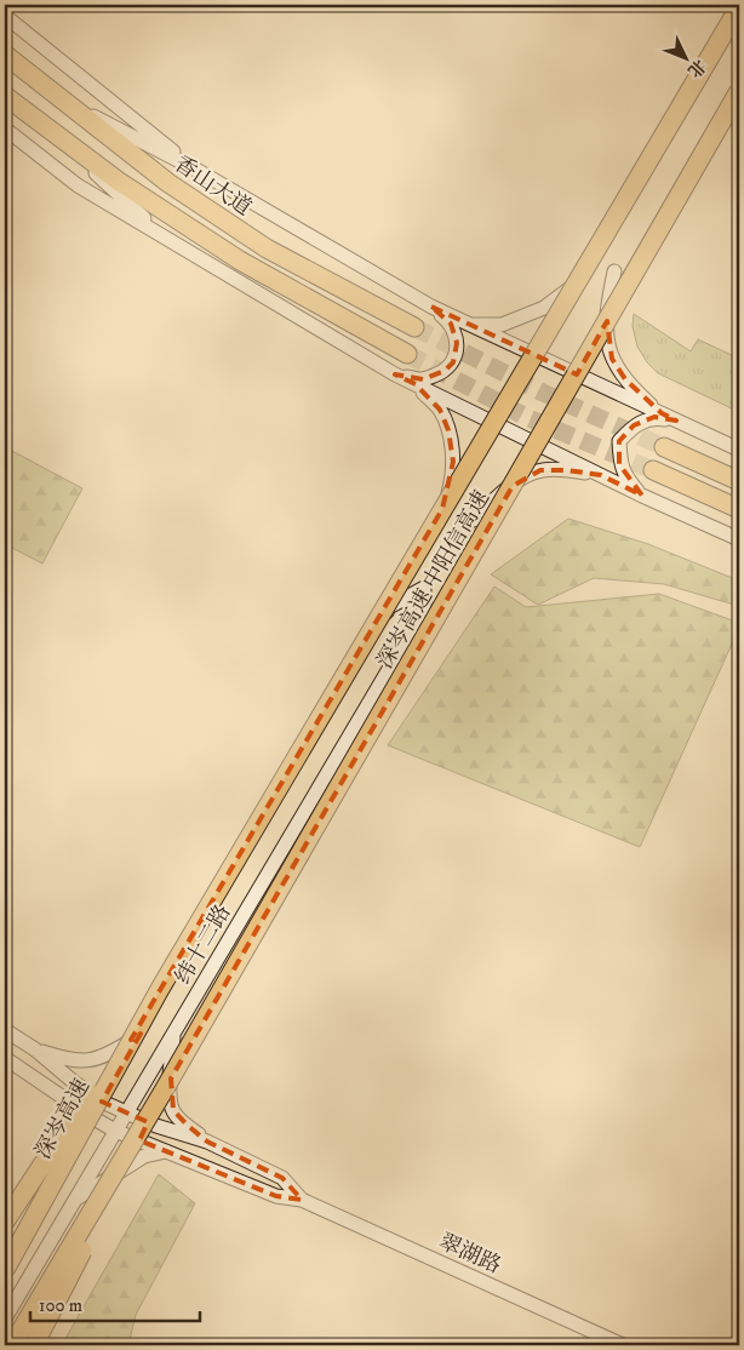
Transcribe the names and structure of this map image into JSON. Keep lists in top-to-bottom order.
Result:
{
  "streets": {
    "highway": ["香山大道", "深岑高速 中阳信高速", "深岑高速"],
    "street": ["纬十二路", "翠湖路"]
  },
  "crossings": [
    ["深岑高速 中阳信高速", "深岑高速"],
    ["纬十二路", "翠湖路"]
  ],
  "scale_bar": "100 m",
  "north": "bottom right"
}
